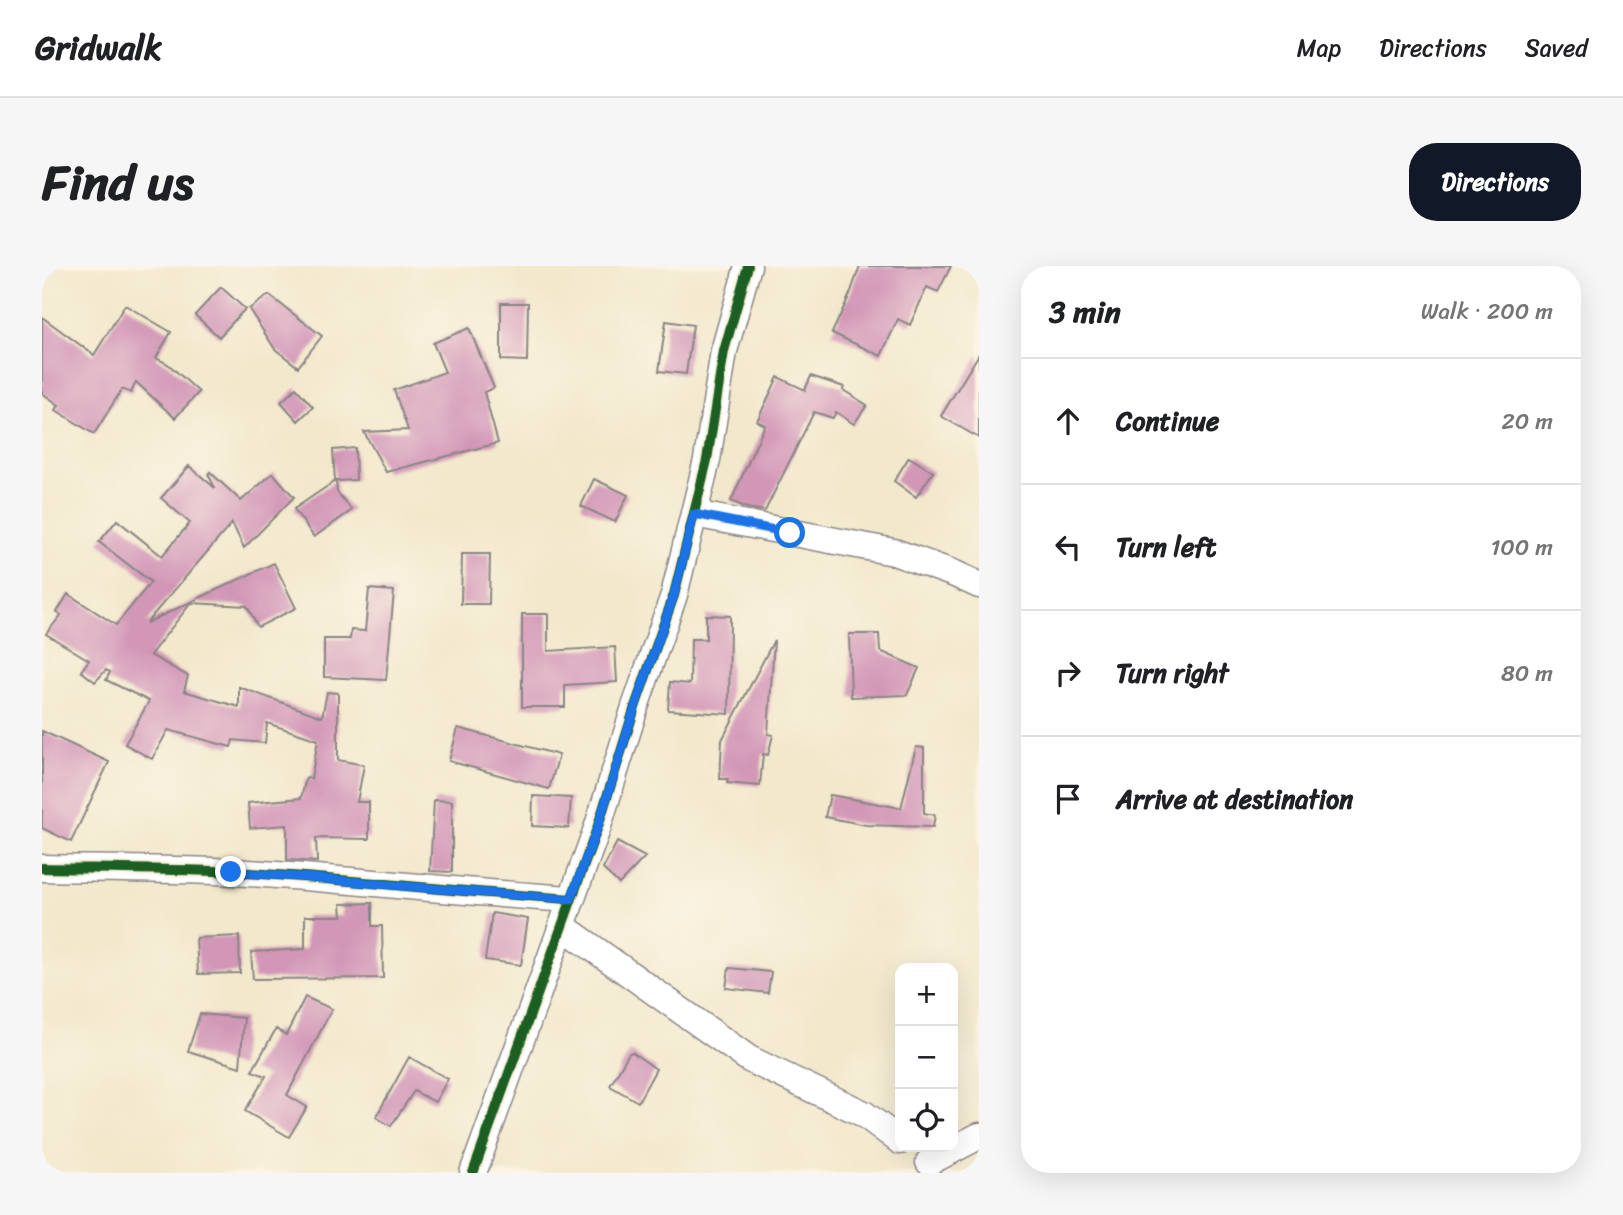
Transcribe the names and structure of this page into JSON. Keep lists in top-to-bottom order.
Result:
{
  "page": {
    "header": "Gridwalk",
    "nav": ["Map", "Directions", "Saved"],
    "title": "Find us",
    "buttons": "Directions",
    "heading": ["3 min", "Walk · 200 m"],
    "list": [
      ["Continue", "20 m"],
      ["Turn left", "100 m"],
      ["Turn right", "80 m"],
      "Arrive at destination"
    ],
    "map_buttons": ["+", "−"]
  }
}
